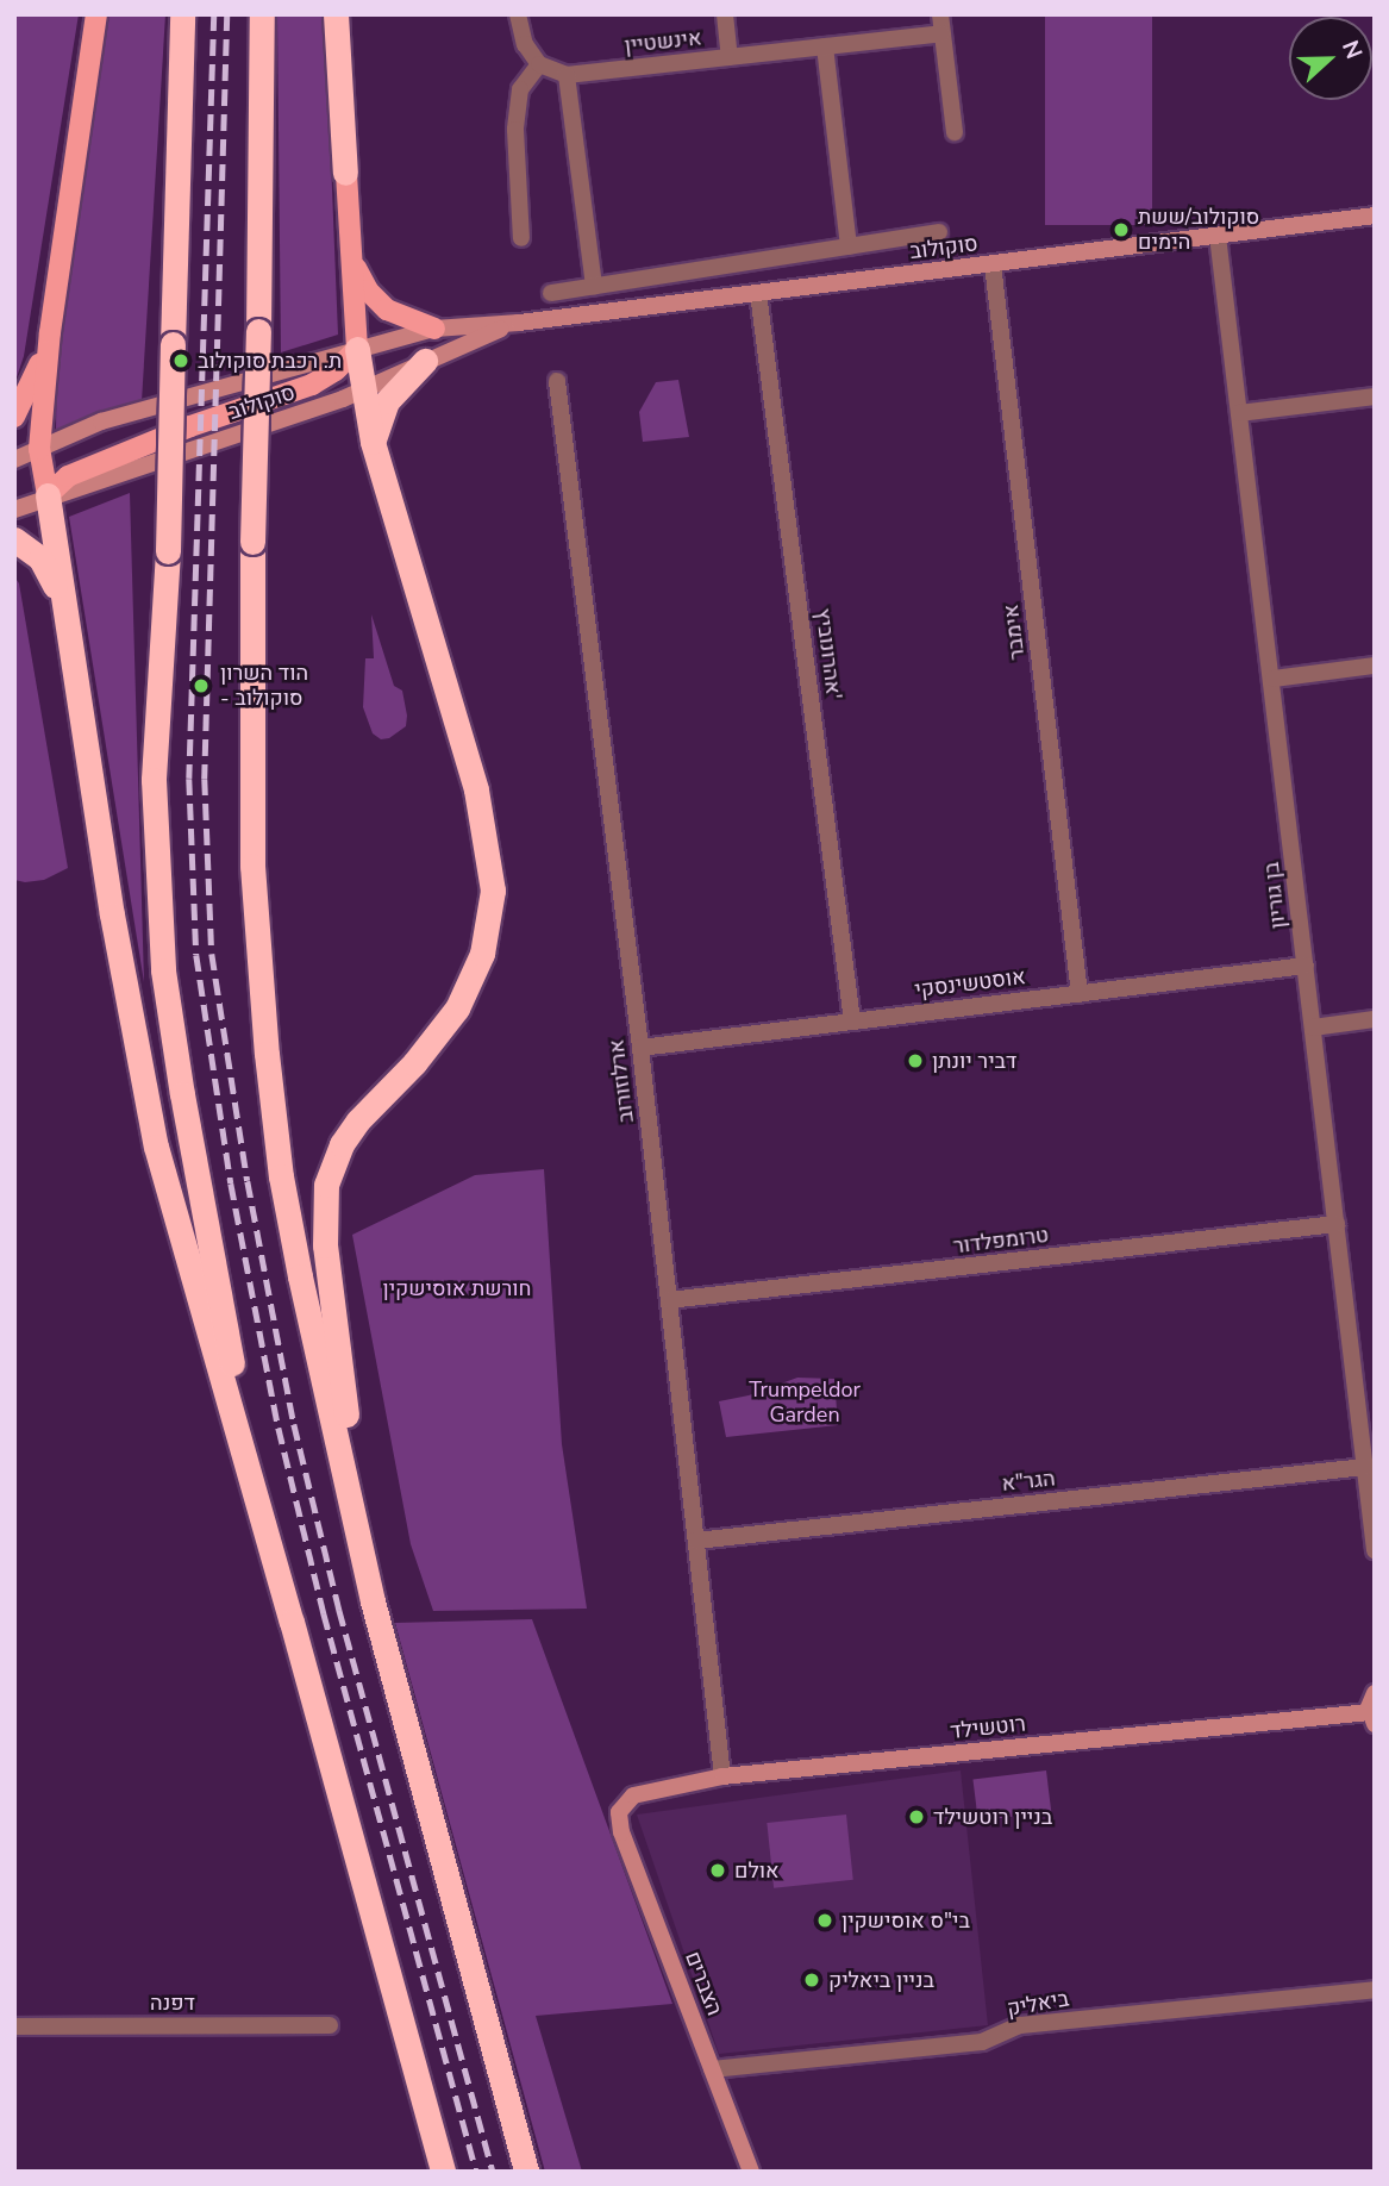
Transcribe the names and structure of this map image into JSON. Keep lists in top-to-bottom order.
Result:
{
  "streets": {
    "street": [
      "אינשטיין",
      "סוקולוב",
      "אימבר",
      "אהרונוביץ'",
      "בן גוריון",
      "אוסטשינסקי",
      "ארלוזורוב",
      "טרומפלדור",
      "הגר\"א",
      "רוטשילד",
      "הצברים",
      "דפנה",
      "ביאליק"
    ]
  },
  "crossings": [
    ["סוקולוב", "אימבר"],
    ["סוקולוב", "אהרונוביץ'"],
    ["סוקולוב", "בן גוריון"],
    ["אימבר", "אוסטשינסקי"],
    ["אהרונוביץ'", "אוסטשינסקי"],
    ["בן גוריון", "אוסטשינסקי"],
    ["בן גוריון", "טרומפלדור"],
    ["בן גוריון", "הגר\"א"],
    ["אוסטשינסקי", "ארלוזורוב"],
    ["ארלוזורוב", "טרומפלדור"],
    ["ארלוזורוב", "הגר\"א"],
    ["ארלוזורוב", "רוטשילד"],
    ["רוטשילד", "הצברים"],
    ["הצברים", "ביאליק"]
  ],
  "parks": ["חורשת אוסישקין", "Trumpeldor Garden"],
  "places": [
    "סוקולוב/ששת הימים",
    "ת. רכבת סוקולוב",
    "הוד השרון - סוקולוב",
    "דביר יונתן",
    "בניין רוטשילד",
    "אולם",
    "בי\"ס אוסישקין",
    "בניין ביאליק"
  ],
  "north": "right"
}
